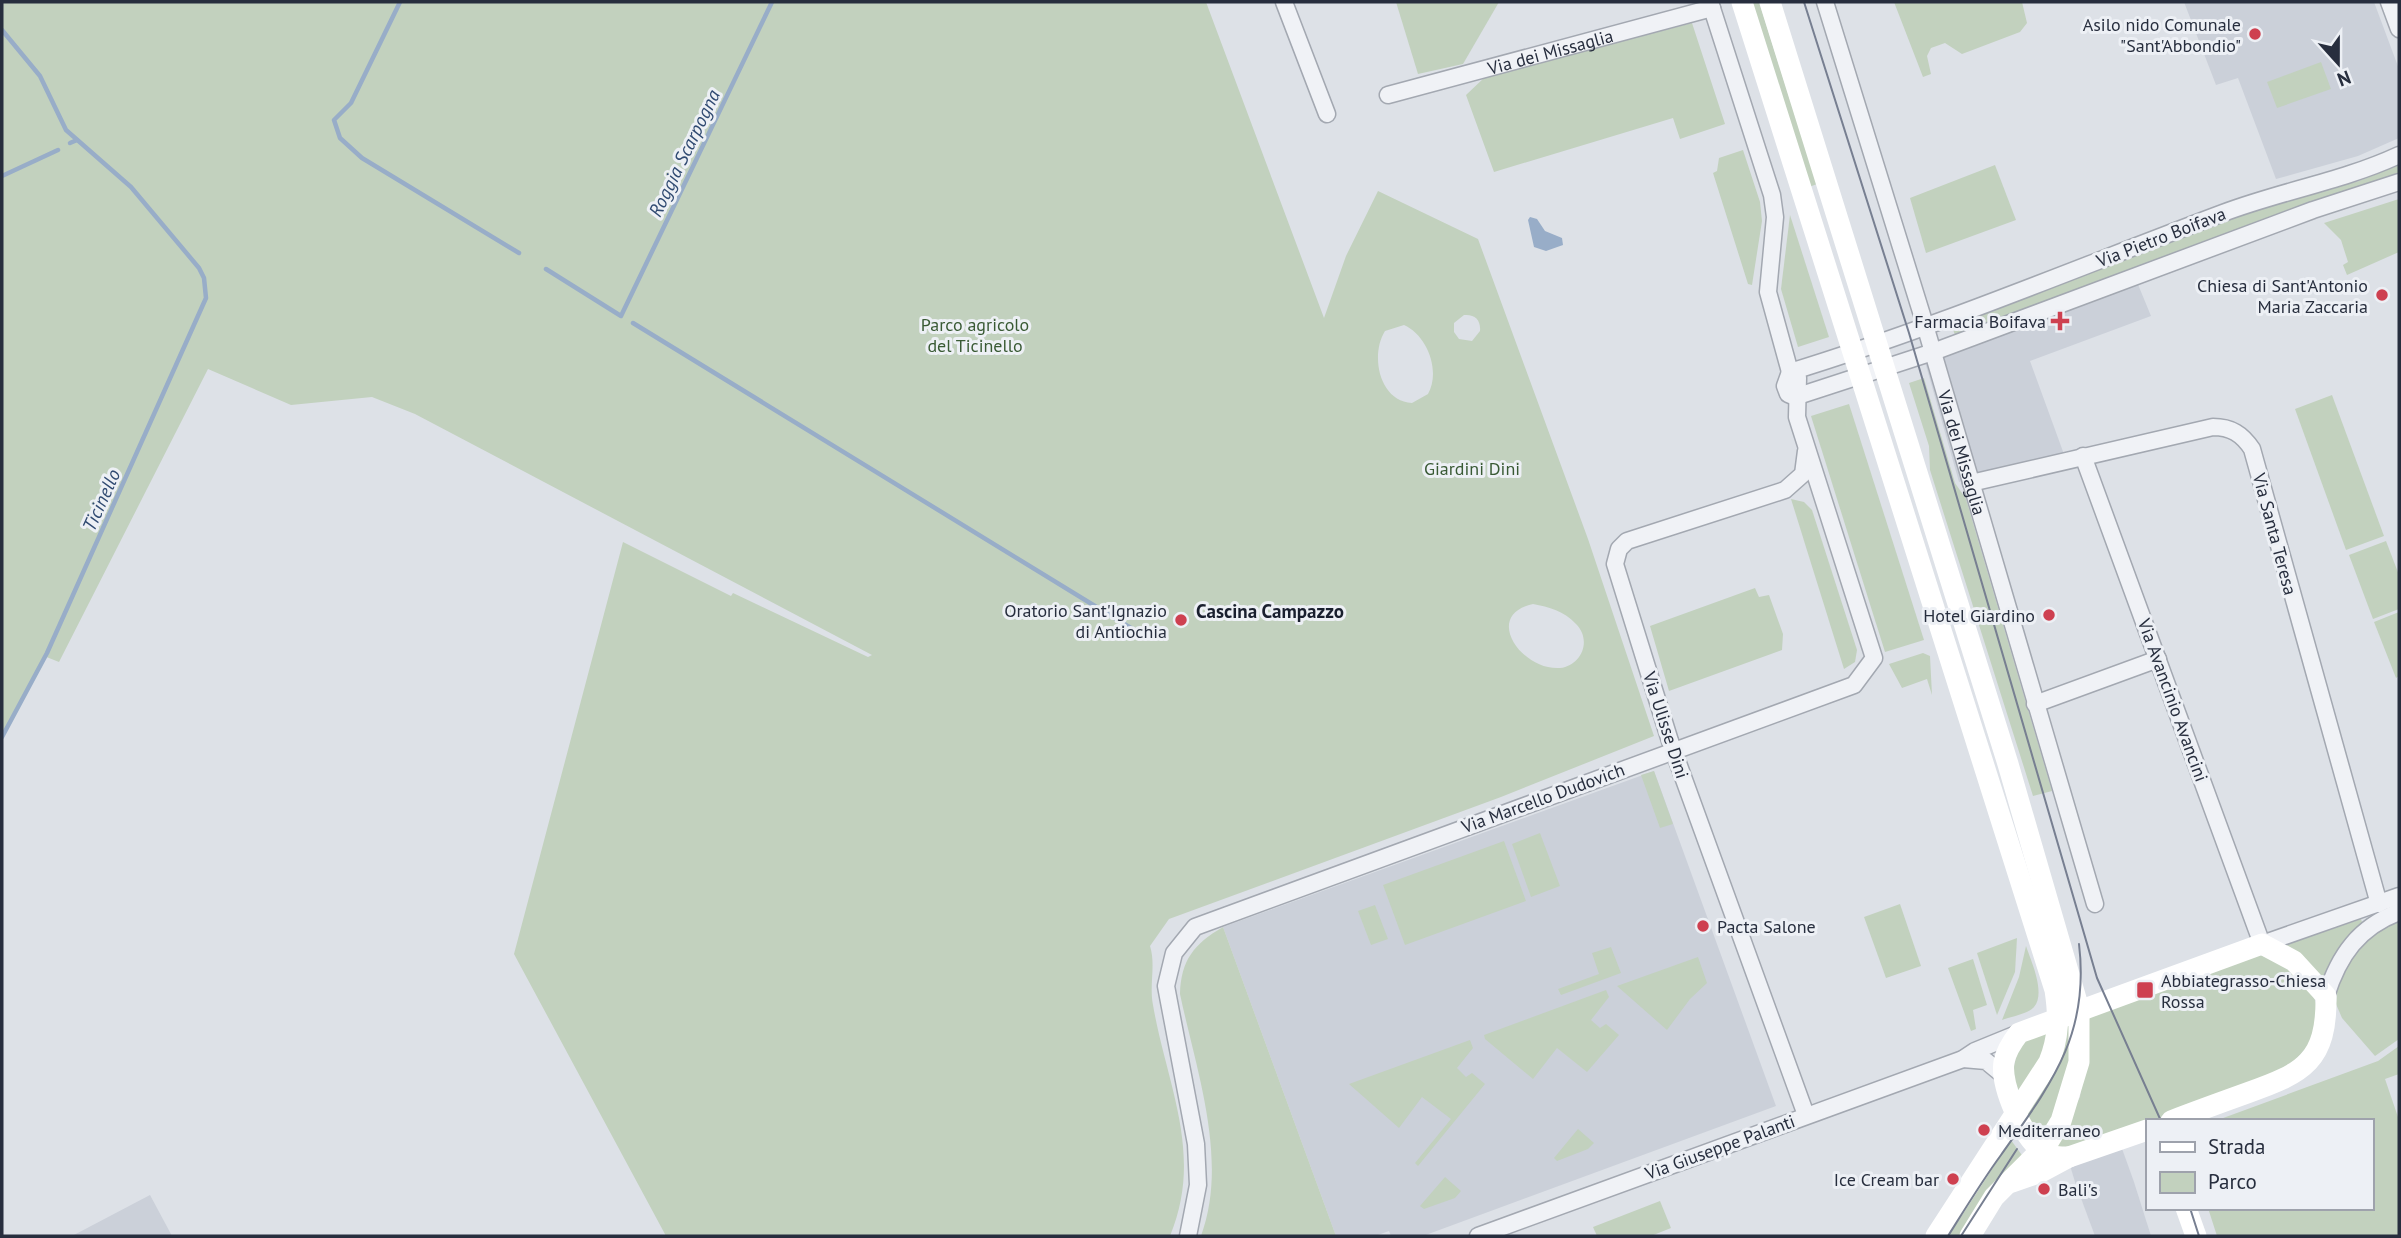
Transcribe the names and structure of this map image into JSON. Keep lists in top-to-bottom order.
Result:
{
  "streets": {
    "street": [
      "Via dei Missaglia",
      "Via Pietro Boifava",
      "Via Santa Teresa",
      "Via Avancinio Avancini",
      "Via Ulisse Dini",
      "Via Marcello Dudovich",
      "Via Giuseppe Palanti"
    ]
  },
  "crossings": [
    ["Via dei Missaglia", "Via Pietro Boifava"],
    ["Via dei Missaglia", "Via Santa Teresa"],
    ["Via dei Missaglia", "Via Ulisse Dini"],
    ["Via dei Missaglia", "Via Marcello Dudovich"],
    ["Via Santa Teresa", "Via Avancinio Avancini"],
    ["Via Ulisse Dini", "Via Marcello Dudovich"],
    ["Via Ulisse Dini", "Via Giuseppe Palanti"]
  ],
  "districts": ["Cascina Campazzo"],
  "water": ["Roggia Scarpogna", "Ticinello"],
  "parks": ["Parco agricolo del Ticinello", "Giardini Dini"],
  "places": {
    "other": [
      "Asilo nido Comunale \"Sant'Abbondio\"",
      "Chiesa di Sant'Antonio Maria Zaccaria",
      "Hotel Giardino",
      "Oratorio Sant'Ignazio di Antiochia",
      "Pacta Salone",
      "Mediterraneo",
      "Ice Cream bar",
      "Bali's"
    ],
    "health": ["Farmacia Boifava"],
    "transit": ["Abbiategrasso-Chiesa Rossa"]
  },
  "legend": ["Strada", "Parco"],
  "north": "bottom"
}
